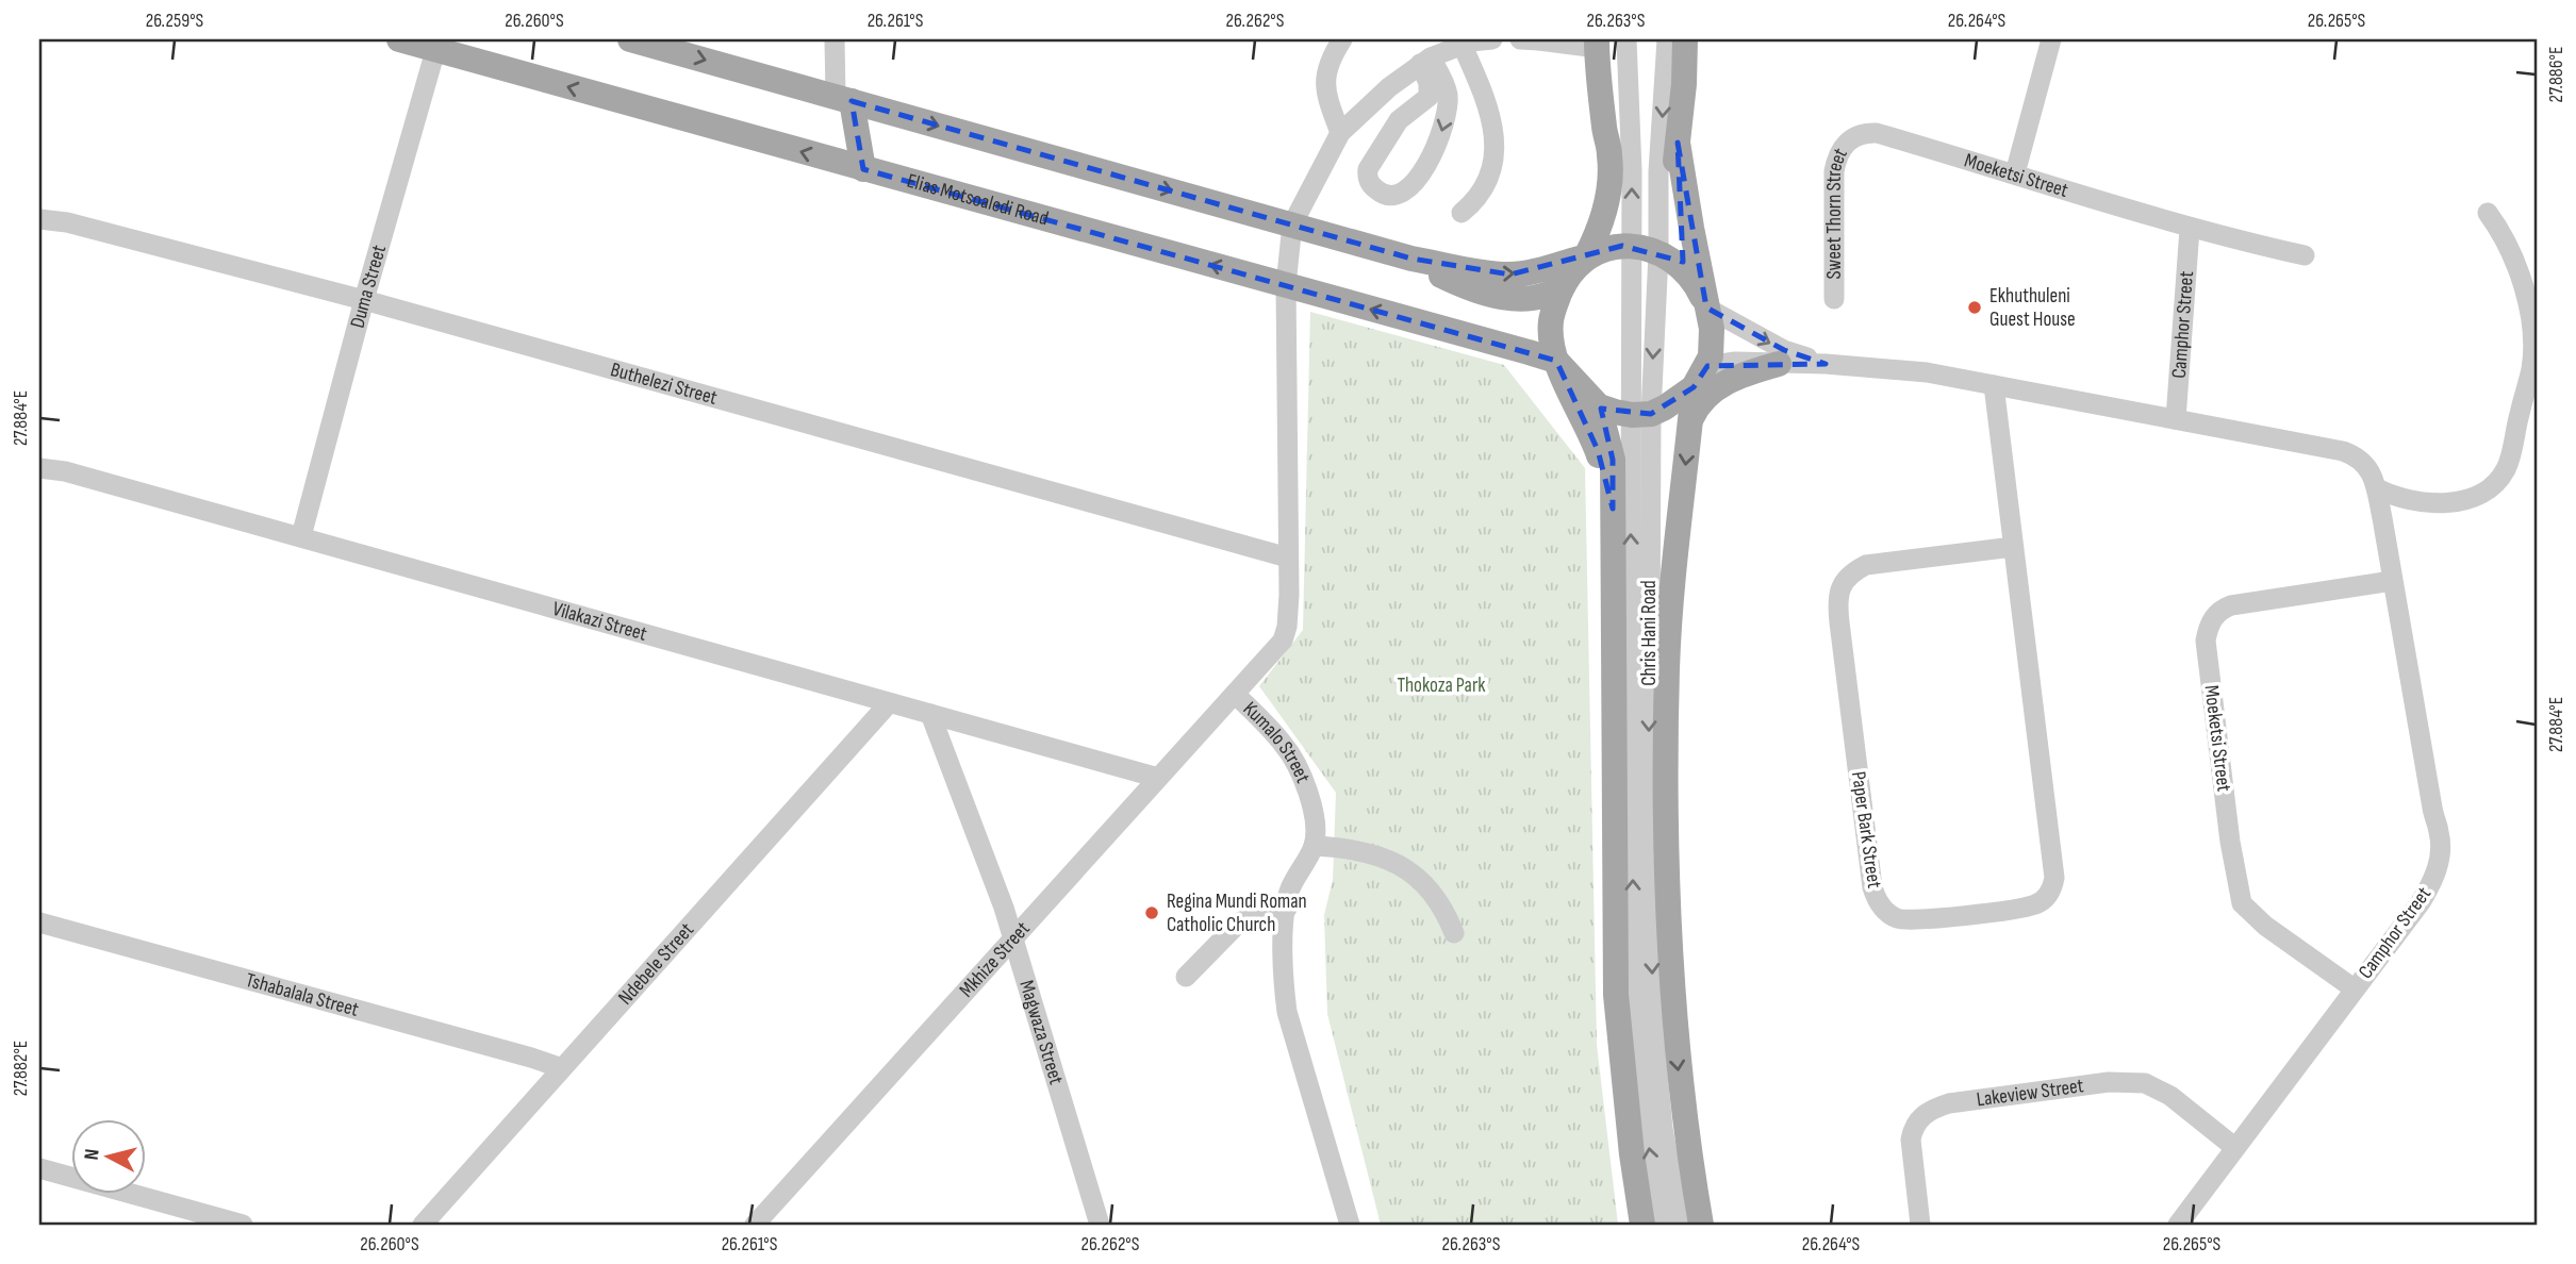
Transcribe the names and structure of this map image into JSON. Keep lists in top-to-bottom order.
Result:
{
  "streets": {
    "main road": ["Elias Motsoaledi Road", "Chris Hani Road"],
    "street": [
      "Moeketsi Street",
      "Sweet Thorn Street",
      "Duma Street",
      "Camphor Street",
      "Buthelezi Street",
      "Vilakazi Street",
      "Kumalo Street",
      "Paper Bark Street",
      "Mkhize Street",
      "Ndebele Street",
      "Tshabalala Street",
      "Magwaza Street",
      "Lakeview Street"
    ]
  },
  "crossings": [
    ["Moeketsi Street", "Sweet Thorn Street"],
    ["Moeketsi Street", "Camphor Street"],
    ["Elias Motsoaledi Road", "Duma Street"],
    ["Elias Motsoaledi Road", "Kumalo Street"],
    ["Duma Street", "Buthelezi Street"],
    ["Duma Street", "Vilakazi Street"],
    ["Camphor Street", "Lakeview Street"],
    ["Buthelezi Street", "Kumalo Street"],
    ["Vilakazi Street", "Mkhize Street"],
    ["Vilakazi Street", "Ndebele Street"],
    ["Vilakazi Street", "Magwaza Street"],
    ["Kumalo Street", "Mkhize Street"],
    ["Mkhize Street", "Magwaza Street"],
    ["Ndebele Street", "Tshabalala Street"]
  ],
  "parks": ["Thokoza Park"],
  "places": ["Ekhuthuleni Guest House", "Regina Mundi Roman Catholic Church"],
  "north": "left",
  "coordinates": [
    "26.259°S",
    "26.260°S",
    "26.261°S",
    "26.262°S",
    "26.263°S",
    "26.264°S",
    "26.265°S",
    "27.886°E",
    "27.884°E",
    "27.882°E"
  ]
}
